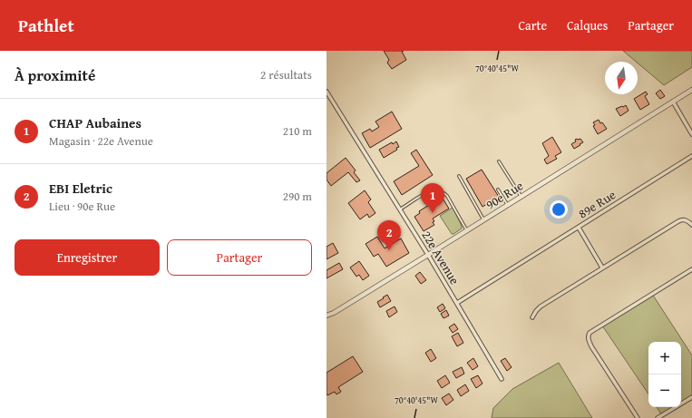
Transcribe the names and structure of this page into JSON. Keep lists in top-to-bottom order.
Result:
{
  "streets": {
    "street": ["90e Rue", "89e Rue", "22e Avenue"]
  },
  "crossings": [
    ["90e Rue", "22e Avenue"],
    ["89e Rue", "22e Avenue"]
  ],
  "north": "bottom",
  "page": {
    "header": "Pathlet",
    "nav": ["Carte", "Calques", "Partager"],
    "heading": ["À proximité", "2 résultats"],
    "list": [
      {
        "mark": "1",
        "name": "CHAP Aubaines",
        "note": "Magasin · 22e Avenue",
        "value": "210 m"
      },
      {
        "mark": "2",
        "name": "EBI Eletric",
        "note": "Lieu · 90e Rue",
        "value": "290 m"
      }
    ],
    "pins": ["1", "2"],
    "buttons": ["Enregistrer", "Partager"],
    "map_buttons": ["+", "−"]
  },
  "coordinates": ["70°40'45\"W"]
}
